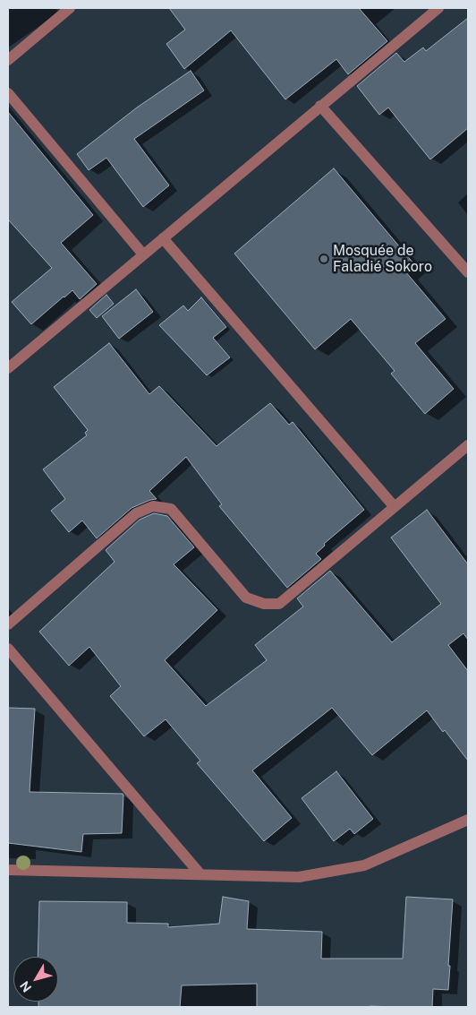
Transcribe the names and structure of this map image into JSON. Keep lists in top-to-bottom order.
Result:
{
  "places": ["Mosquée de Faladié Sokoro"],
  "north": "bottom left"
}
